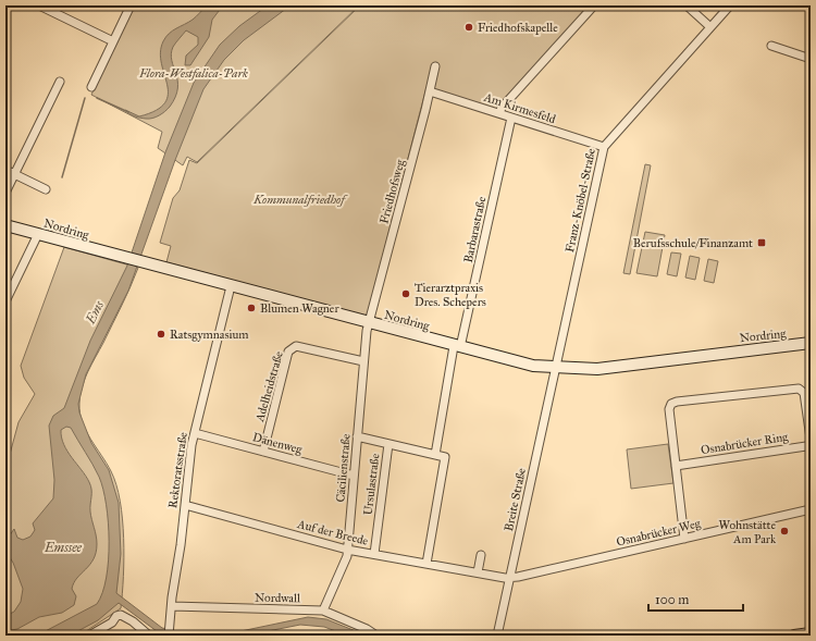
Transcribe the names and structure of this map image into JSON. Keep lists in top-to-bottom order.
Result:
{
  "streets": {
    "main road": ["Nordring"],
    "street": [
      "Am Kirmesfeld",
      "Friedhofsweg",
      "Franz-Knöbel-Straße",
      "Barbarastraße",
      "Adelheidstraße",
      "Dänenweg",
      "Osnabrücker Ring",
      "Cäcilienstraße",
      "Rektoratsstraße",
      "Ursulastraße",
      "Breite Straße",
      "Auf der Breede",
      "Osnabrücker Weg",
      "Nordwall"
    ]
  },
  "crossings": [
    ["Am Kirmesfeld", "Friedhofsweg"],
    ["Am Kirmesfeld", "Franz-Knöbel-Straße"],
    ["Am Kirmesfeld", "Barbarastraße"],
    ["Friedhofsweg", "Nordring"],
    ["Friedhofsweg", "Cäcilienstraße"],
    ["Franz-Knöbel-Straße", "Nordring"],
    ["Franz-Knöbel-Straße", "Breite Straße"],
    ["Nordring", "Barbarastraße"],
    ["Nordring", "Cäcilienstraße"],
    ["Nordring", "Rektoratsstraße"],
    ["Nordring", "Breite Straße"],
    ["Barbarastraße", "Ursulastraße"],
    ["Adelheidstraße", "Dänenweg"],
    ["Adelheidstraße", "Cäcilienstraße"],
    ["Dänenweg", "Cäcilienstraße"],
    ["Dänenweg", "Rektoratsstraße"],
    ["Osnabrücker Ring", "Osnabrücker Weg"],
    ["Cäcilienstraße", "Ursulastraße"],
    ["Cäcilienstraße", "Auf der Breede"],
    ["Cäcilienstraße", "Nordwall"],
    ["Rektoratsstraße", "Auf der Breede"],
    ["Rektoratsstraße", "Nordwall"],
    ["Ursulastraße", "Auf der Breede"],
    ["Breite Straße", "Auf der Breede"],
    ["Breite Straße", "Osnabrücker Weg"],
    ["Auf der Breede", "Osnabrücker Weg"]
  ],
  "water": ["Ems", "Emssee"],
  "parks": ["Flora-Westfalica-Park", "Kommunalfriedhof"],
  "places": {
    "other": [
      "Friedhofskapelle",
      "Tierarztpraxis Dres. Schepers",
      "Blumen Wagner",
      "Ratsgymnasium",
      "Wohnstätte Am Park"
    ],
    "transit": ["Berufsschule/Finanzamt"]
  },
  "scale_bar": "100 m"
}
